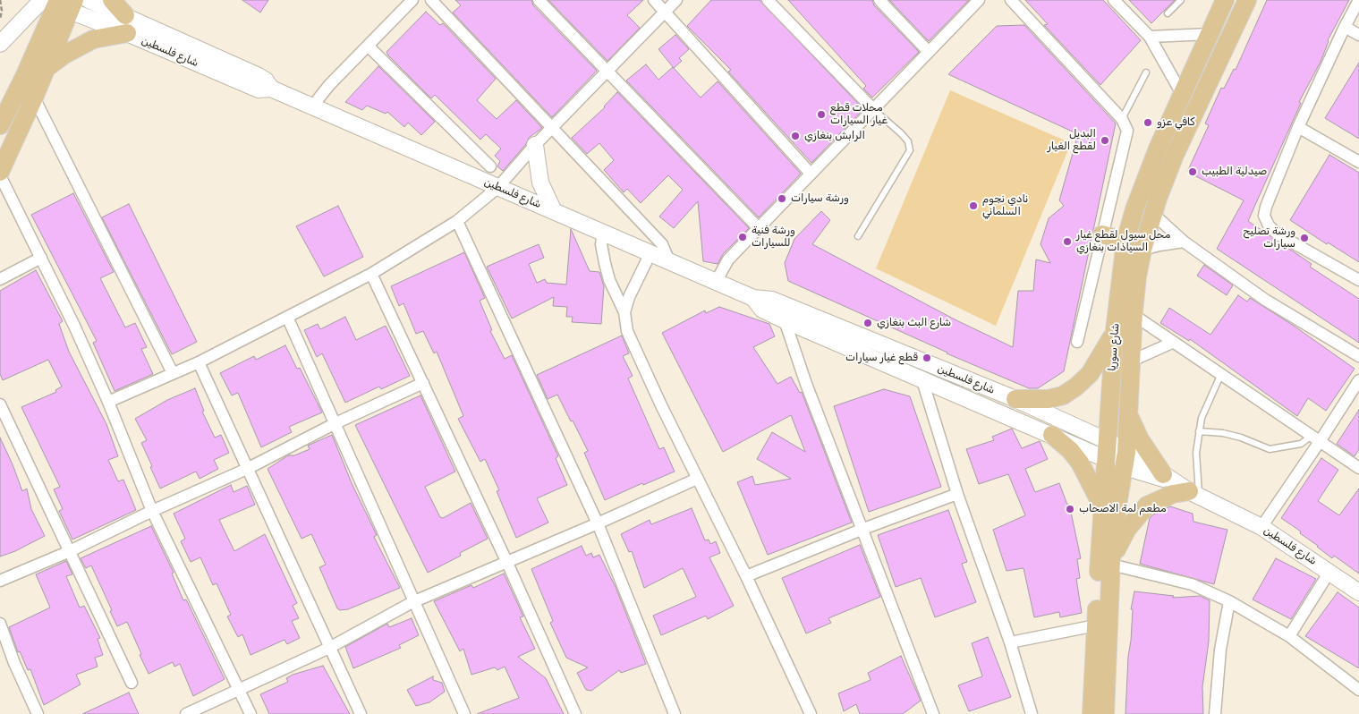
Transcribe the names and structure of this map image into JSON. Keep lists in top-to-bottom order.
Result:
{
  "streets": {
    "main road": ["شارع سوريا"],
    "street": ["شارع فلسطين"]
  },
  "crossings": [
    ["شارع فلسطين", "شارع سوريا"]
  ],
  "places": [
    "محلات قطع غيار السيارات",
    "كافي عزو",
    "الرابش بنغازي",
    "البديل لقطع الغيار",
    "صيدلية الطبيب",
    "ورشة سيارات",
    "نادي نجوم السلماني",
    "ورشة فنية للسيارات",
    "ورشة تصليح سيارات",
    "محل سيول لقطع غيار السياذات بنغازي",
    "شارع البث بنغازي",
    "قطع غيار سيارات",
    "مطعم لمة الاصحاب"
  ]
}
